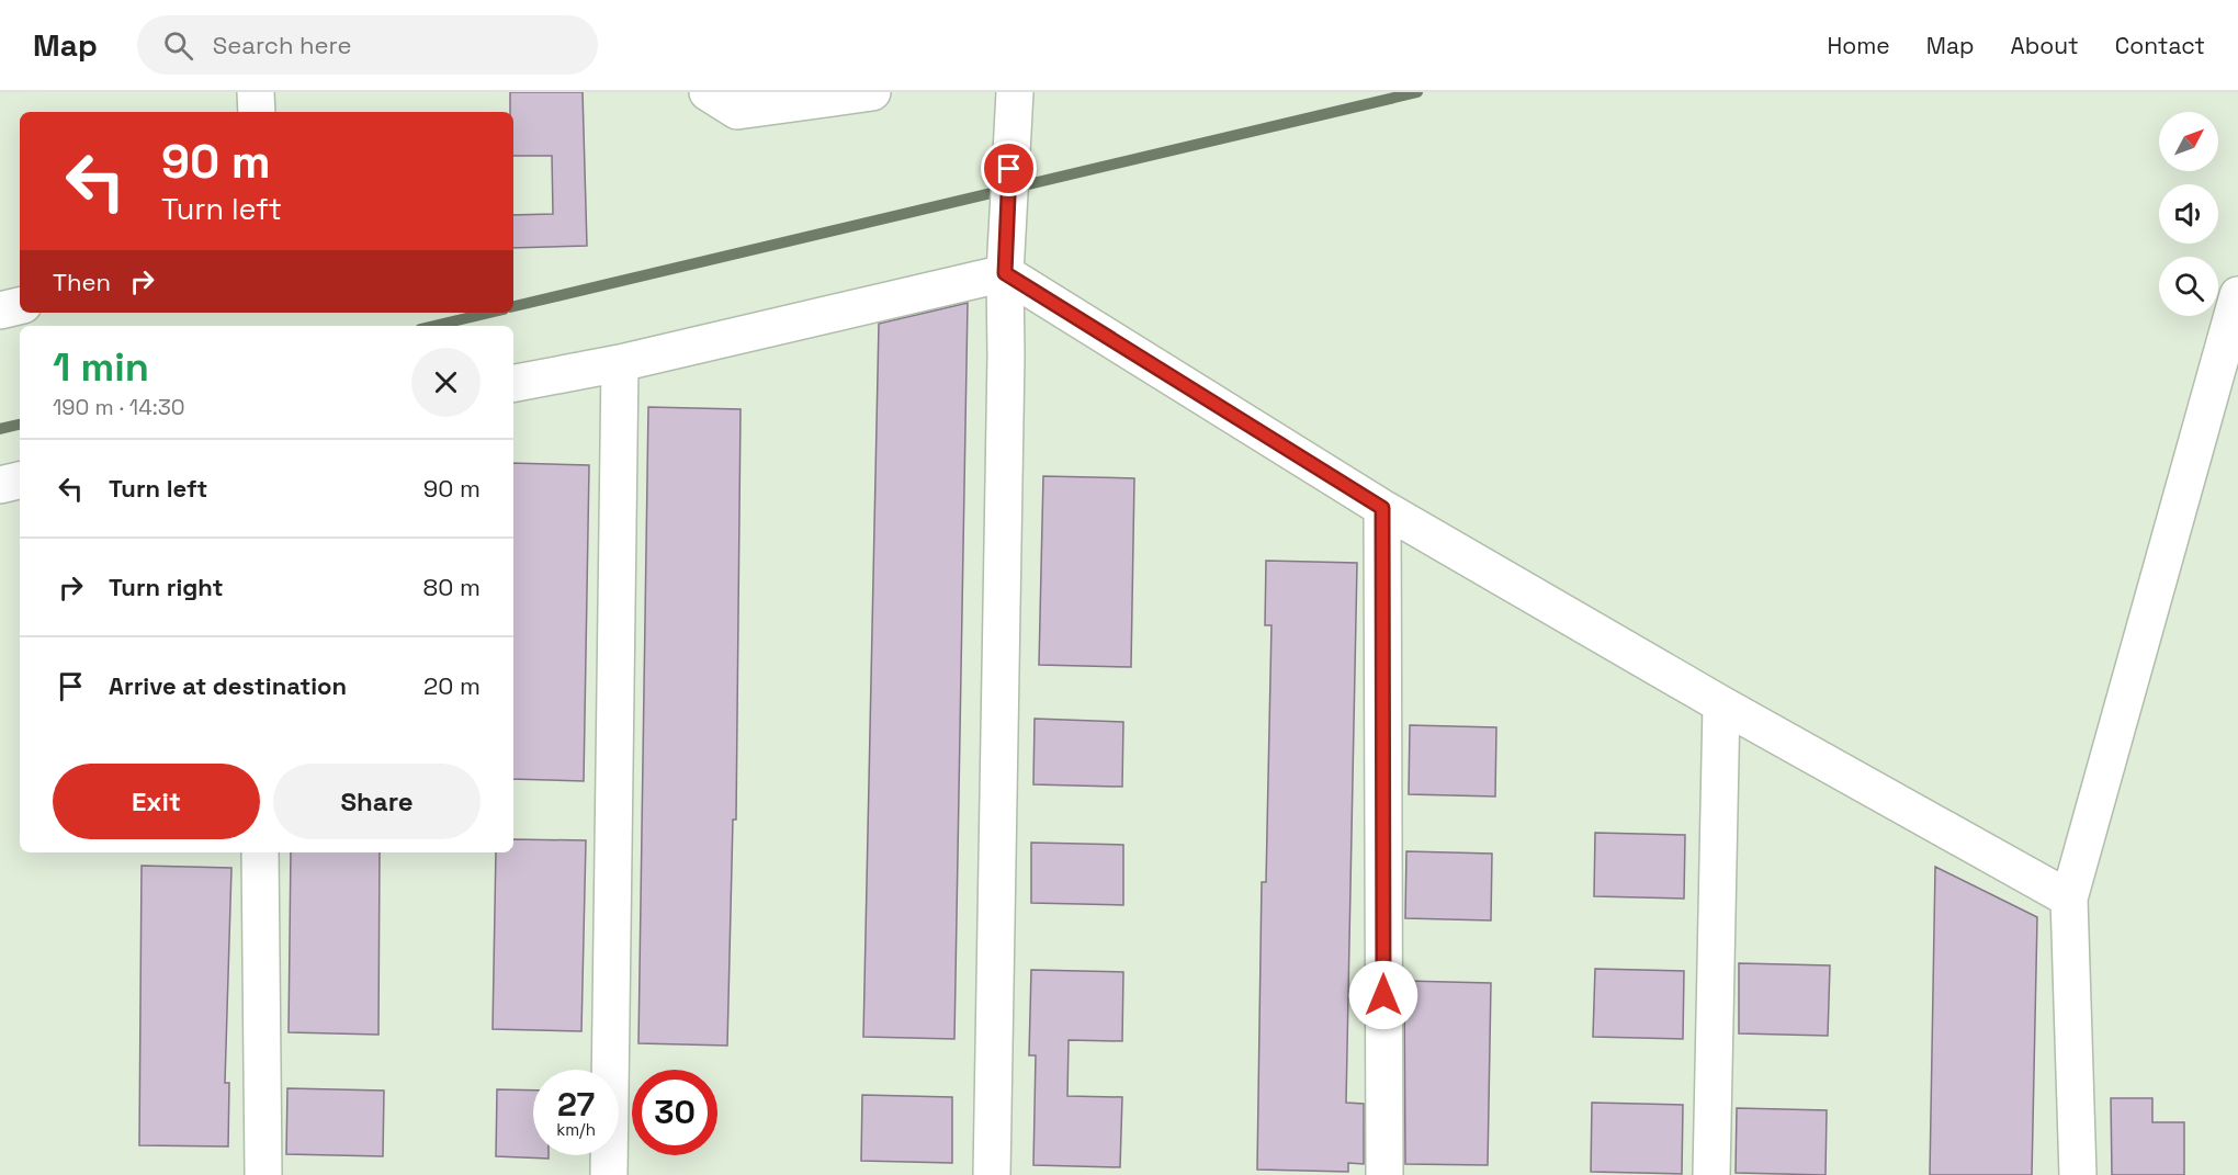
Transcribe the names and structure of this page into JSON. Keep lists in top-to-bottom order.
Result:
{
  "north": "top right",
  "page": {
    "header": "Map",
    "search": "Search here",
    "nav": [
      "Home",
      "Map",
      "About",
      "Contact"
    ],
    "turn": ["90 m", "Turn left"],
    "then": "Then",
    "heading": ["1 min", "190 m · 14:30"],
    "list": [
      {
        "name": "Turn left",
        "value": "90 m"
      },
      {
        "name": "Turn right",
        "value": "80 m"
      },
      {
        "name": "Arrive at destination",
        "value": "20 m"
      }
    ],
    "buttons": ["Exit", "Share"],
    "speed": "27 km/h",
    "limit": "30"
  }
}
